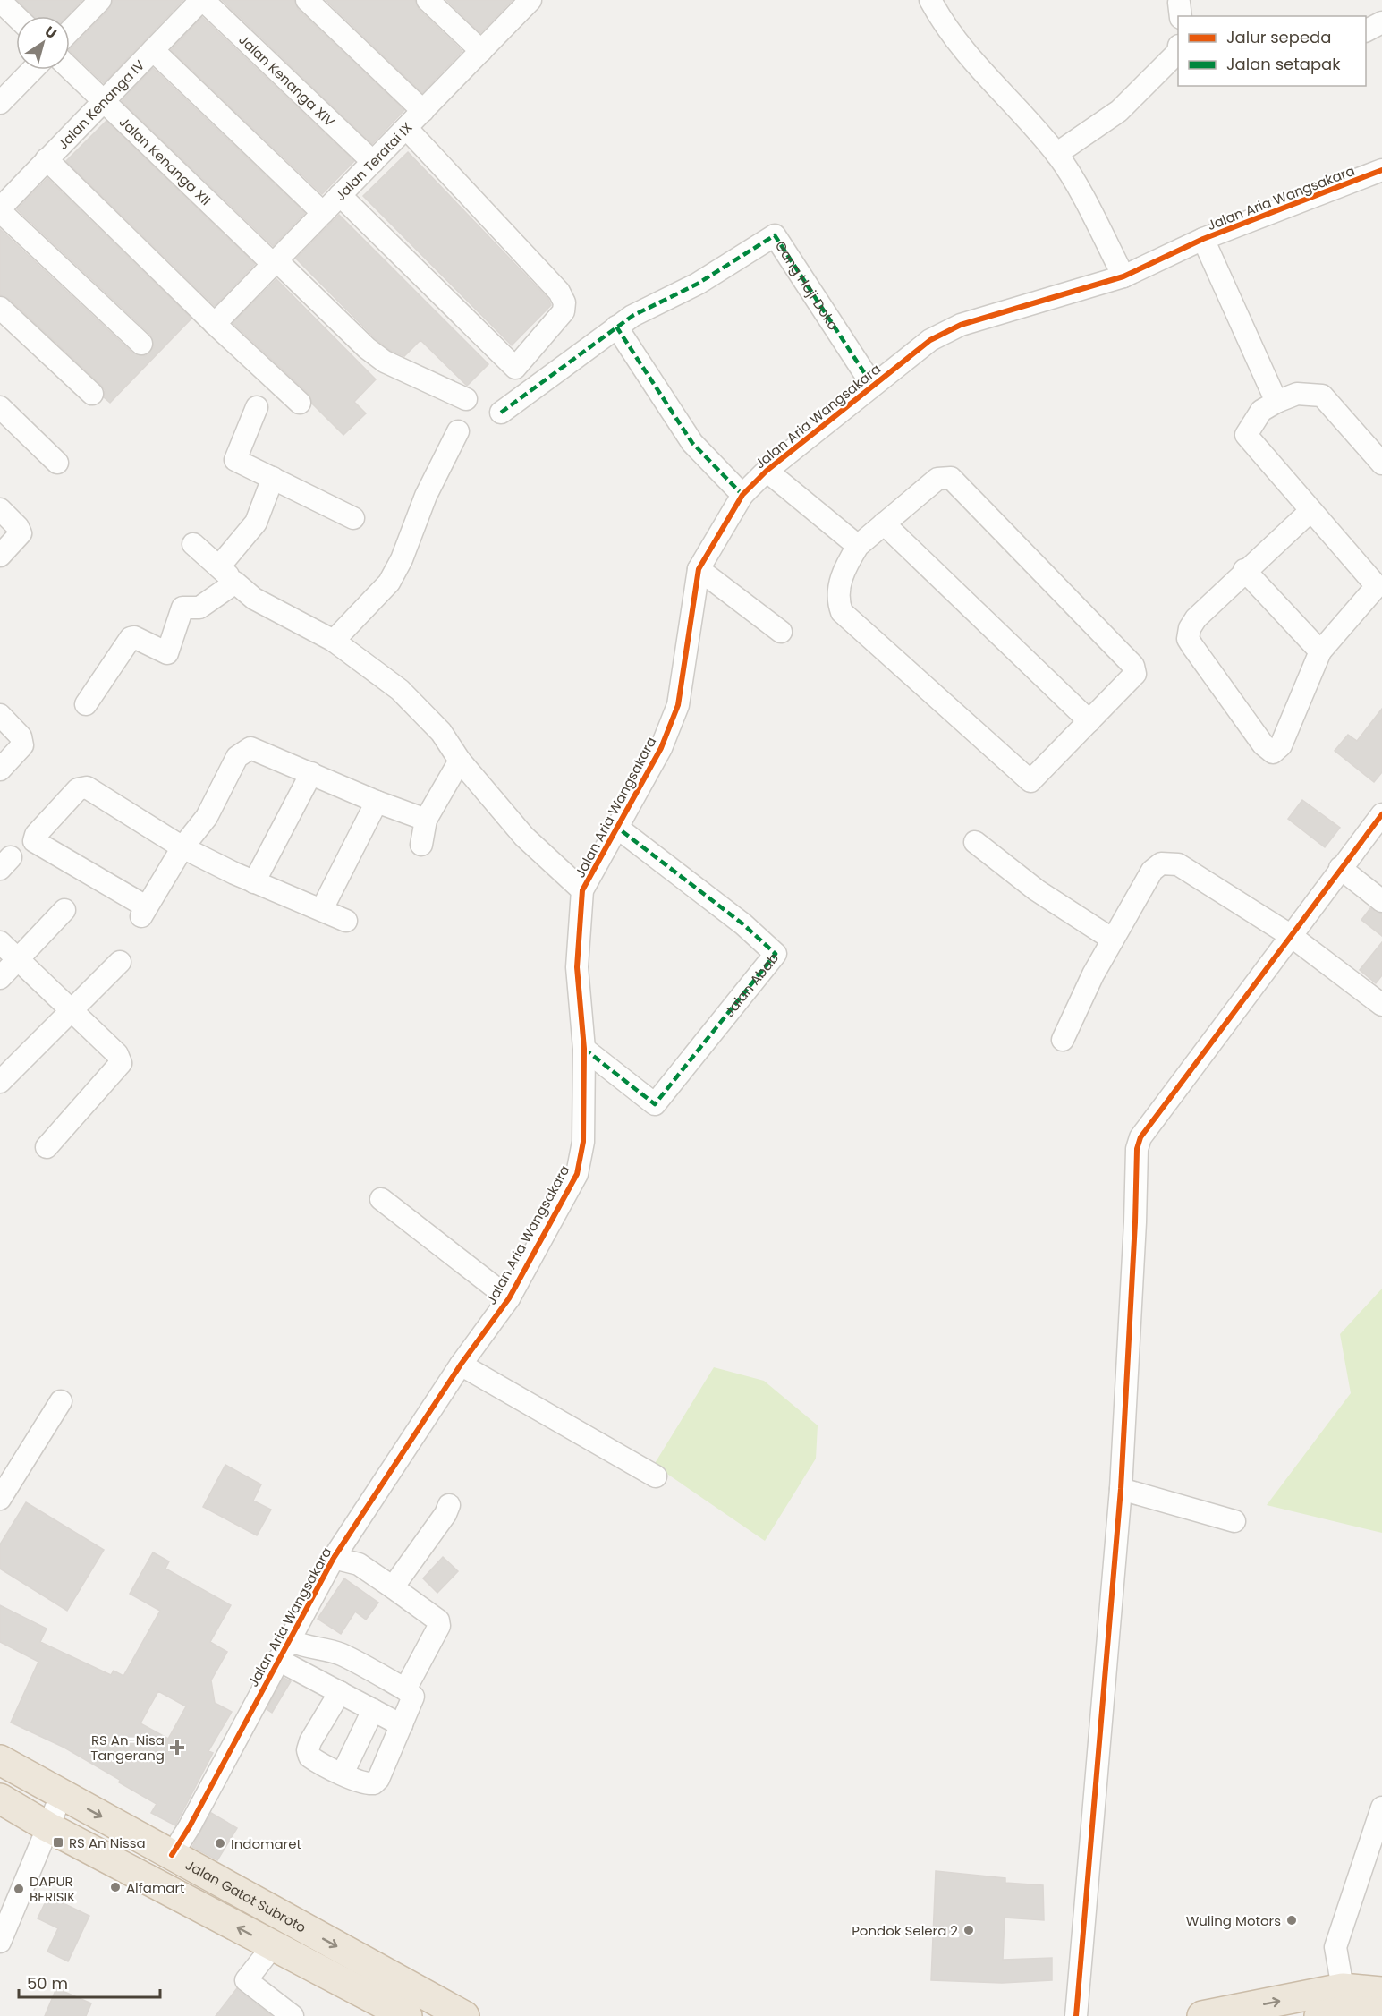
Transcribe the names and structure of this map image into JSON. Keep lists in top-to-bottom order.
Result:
{
  "streets": {
    "highway": ["Jalan Gatot Subroto"],
    "street": [
      "Jalan Kenanga XIV",
      "Jalan Kenanga IV",
      "Jalan Kenanga XII",
      "Jalan Teratai IX",
      "Jalan Aria Wangsakara",
      "Gang Haji Doko",
      "Jalan Abab"
    ]
  },
  "crossings": [
    ["Jalan Kenanga XIV", "Jalan Kenanga IV"],
    ["Jalan Kenanga XIV", "Jalan Teratai IX"],
    ["Jalan Kenanga IV", "Jalan Kenanga XII"],
    ["Jalan Kenanga XII", "Jalan Teratai IX"],
    ["Jalan Aria Wangsakara", "Gang Haji Doko"],
    ["Jalan Aria Wangsakara", "Jalan Abab"],
    ["Jalan Aria Wangsakara", "Jalan Gatot Subroto"]
  ],
  "places": {
    "health": ["RS An-Nisa Tangerang"],
    "transit": ["RS An Nissa"],
    "other": [
      "Indomaret",
      "Alfamart",
      "DAPUR BERISIK",
      "Wuling Motors",
      "Pondok Selera 2"
    ]
  },
  "legend": ["Jalur sepeda", "Jalan setapak"],
  "scale_bar": "50 m",
  "north": "top right"
}
